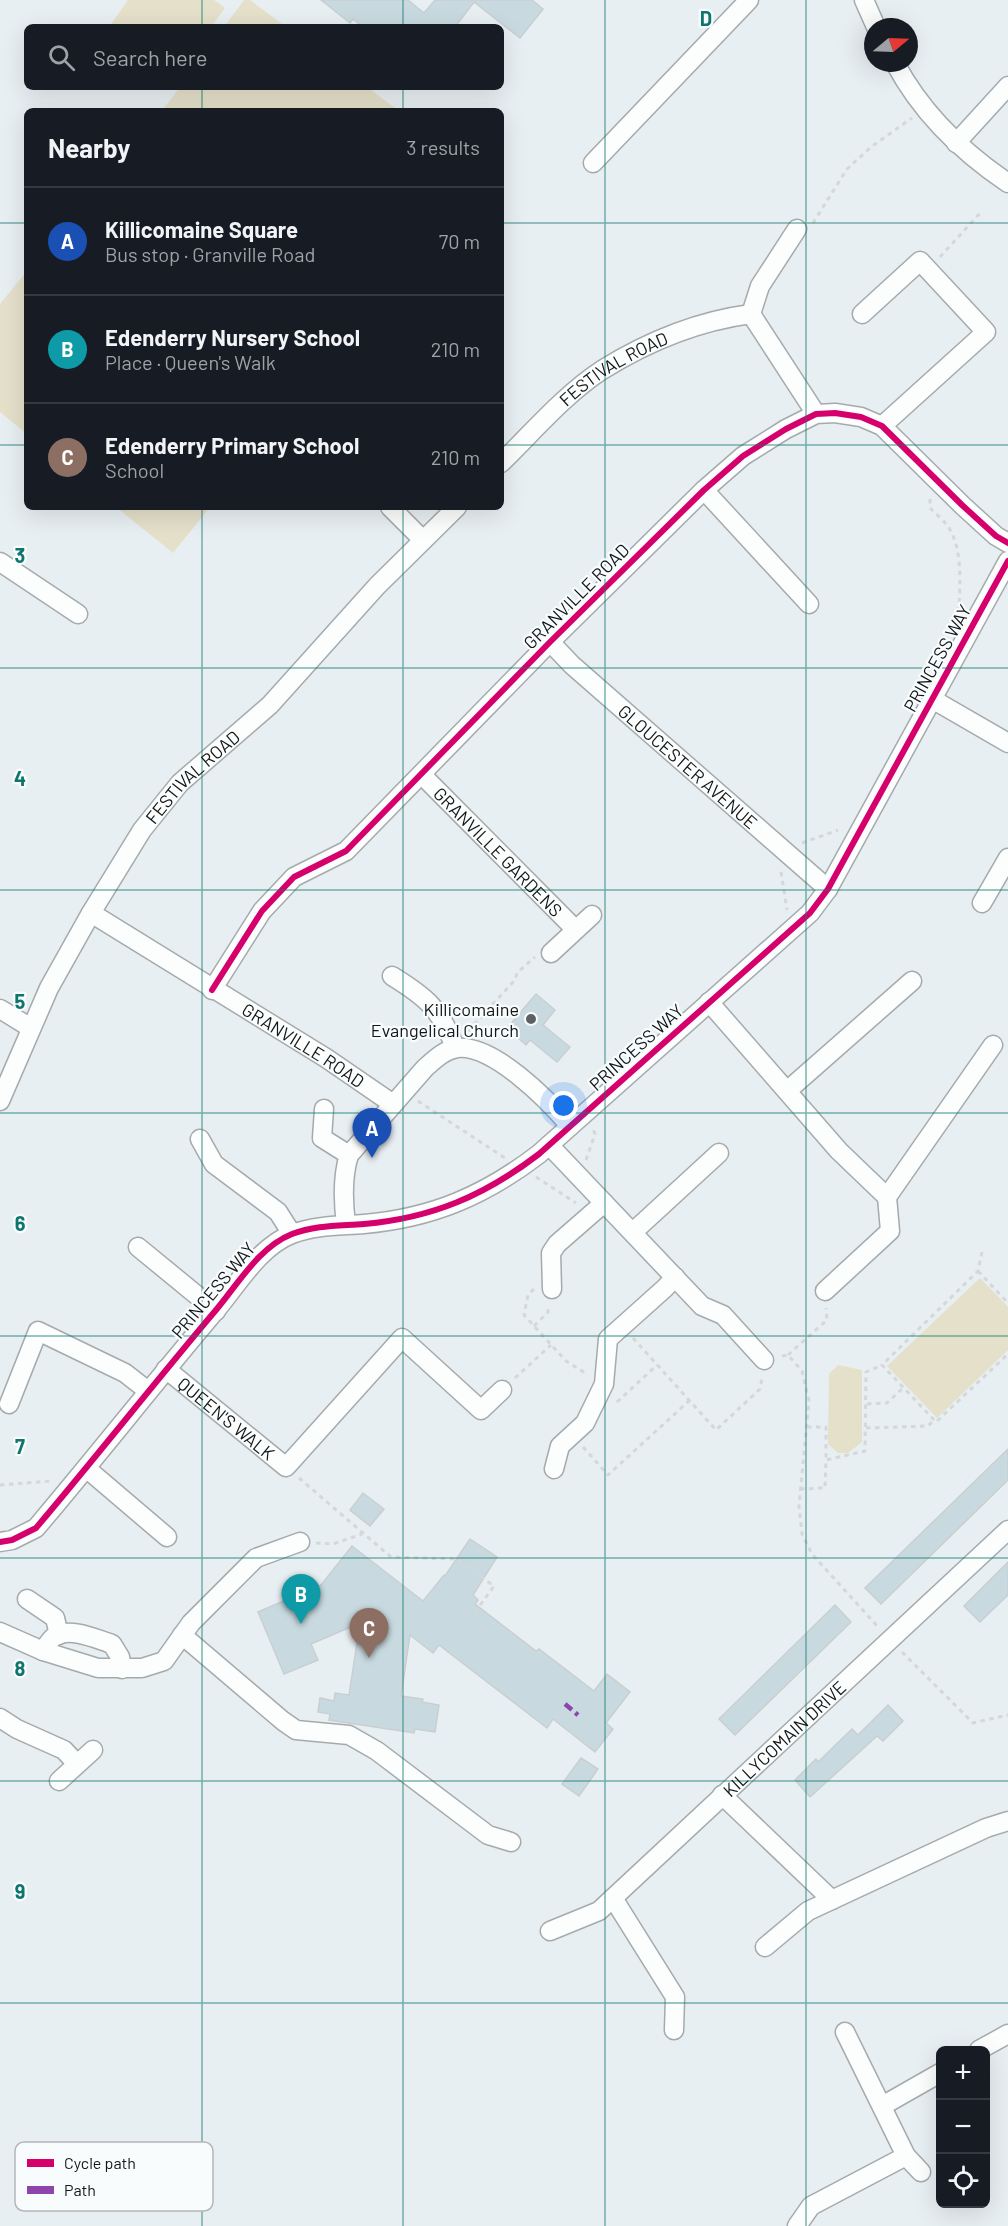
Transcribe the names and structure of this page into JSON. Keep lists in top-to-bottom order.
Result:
{
  "streets": {
    "street": [
      "FESTIVAL ROAD",
      "GRANVILLE ROAD",
      "PRINCESS WAY",
      "GLOUCESTER AVENUE",
      "GRANVILLE GARDENS",
      "QUEEN'S WALK",
      "KILLYCOMAIN DRIVE"
    ]
  },
  "crossings": [
    ["FESTIVAL ROAD", "GRANVILLE ROAD"],
    ["GRANVILLE ROAD", "GLOUCESTER AVENUE"],
    ["GRANVILLE ROAD", "GRANVILLE GARDENS"],
    ["PRINCESS WAY", "GLOUCESTER AVENUE"],
    ["PRINCESS WAY", "QUEEN'S WALK"]
  ],
  "places": ["Killicomaine Evangelical Church"],
  "legend": ["Cycle path", "Path"],
  "north": "right",
  "page": {
    "search": "Search here",
    "heading": ["Nearby", "3 results"],
    "list": [
      {
        "mark": "A",
        "name": "Killicomaine Square",
        "note": "Bus stop · Granville Road",
        "value": "70 m"
      },
      {
        "mark": "B",
        "name": "Edenderry Nursery School",
        "note": "Place · Queen's Walk",
        "value": "210 m"
      },
      {
        "mark": "C",
        "name": "Edenderry Primary School",
        "note": "School",
        "value": "210 m"
      }
    ],
    "pins": ["A", "B", "C"],
    "map_buttons": ["+", "−"]
  },
  "grid": {
    "columns": ["D"],
    "rows": [
      "3",
      "4",
      "5",
      "6",
      "7",
      "8",
      "9"
    ]
  }
}
